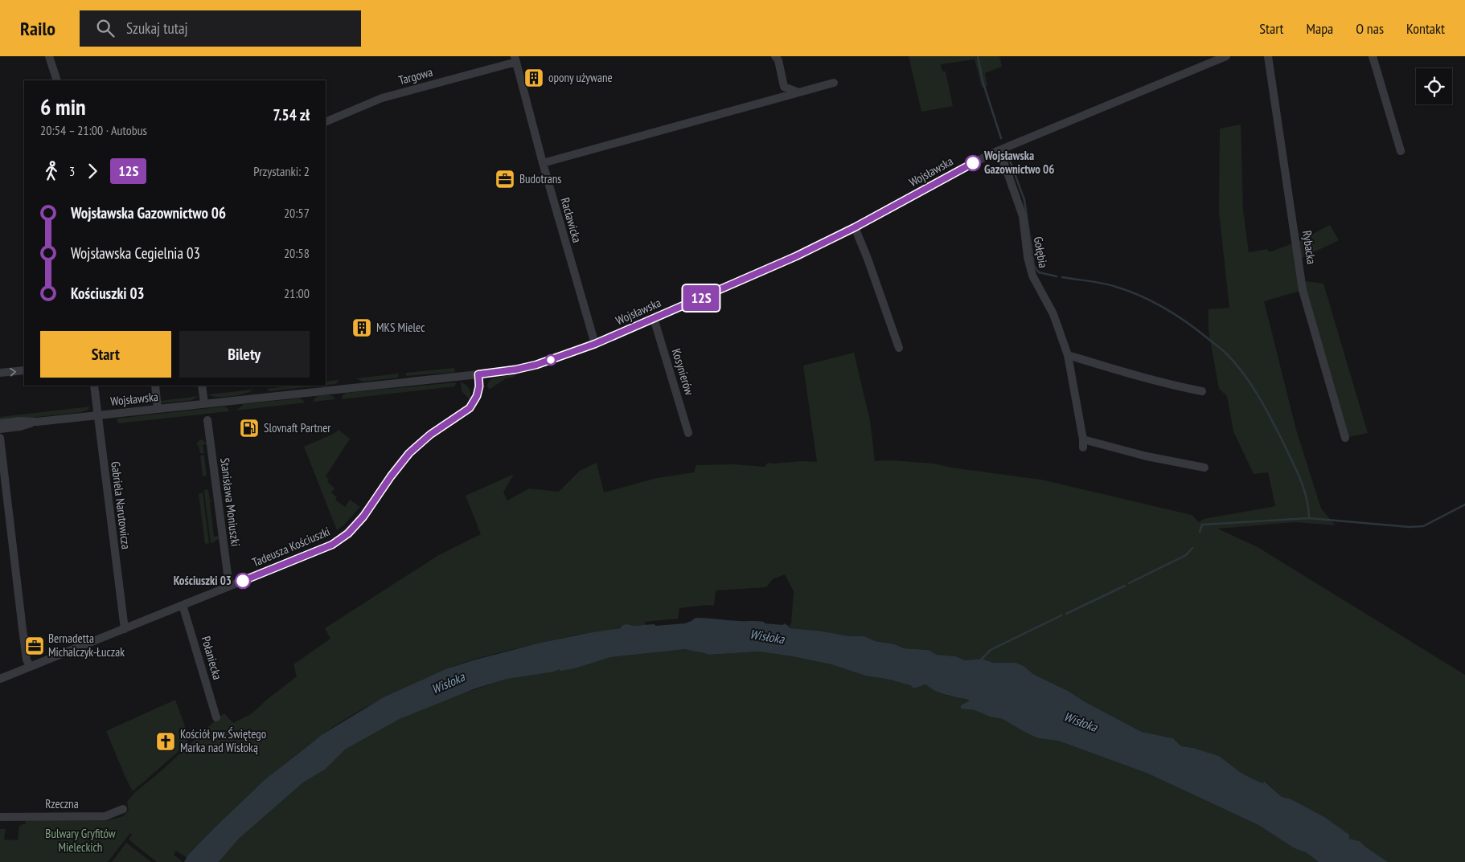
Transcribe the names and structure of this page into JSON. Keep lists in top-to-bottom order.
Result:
{
  "streets": {
    "street": [
      "Targowa",
      "Wojsławska",
      "Racławicka",
      "Rybacka",
      "Gołębia",
      "Kosynierów",
      "Stanisława Moniuszki",
      "Gabriela Narutowicza",
      "Tadeusza Kościuszki",
      "Połaniecka",
      "Rzeczna"
    ]
  },
  "crossings": [
    ["Targowa", "Racławicka"],
    ["Wojsławska", "Racławicka"],
    ["Wojsławska", "Gołębia"],
    ["Wojsławska", "Kosynierów"],
    ["Wojsławska", "Gabriela Narutowicza"],
    ["Wojsławska", "Tadeusza Kościuszki"],
    ["Stanisława Moniuszki", "Tadeusza Kościuszki"],
    ["Gabriela Narutowicza", "Tadeusza Kościuszki"],
    ["Tadeusza Kościuszki", "Połaniecka"]
  ],
  "water": ["Wisłoka"],
  "parks": ["Bulwary Gryfitów Mieleckich"],
  "places": {
    "building": ["opony używane", "MKS Mielec"],
    "other": ["Wojsławska Gazownictwo 06", "Kościuszki 03"],
    "office": ["Budotrans", "Bernadetta Michalczyk-Łuczak"],
    "fuel station": ["Slovnaft Partner"],
    "church": ["Kościół pw. Świętego Marka nad Wisłoką"]
  },
  "lines": ["bus line 12S"],
  "page": {
    "header": "Railo",
    "search": "Szukaj tutaj",
    "nav": [
      "Start",
      "Mapa",
      "O nas",
      "Kontakt"
    ],
    "on_map": "12S",
    "heading": ["6 min", "20:54 – 21:00 · Autobus", "7.54 zł"],
    "legs": ["3", "12S", "Przystanki: 2"],
    "list": [
      {
        "name": "Wojsławska Gazownictwo 06",
        "value": "20:57"
      },
      {
        "name": "Wojsławska Cegielnia 03",
        "value": "20:58"
      },
      {
        "name": "Kościuszki 03",
        "value": "21:00"
      }
    ],
    "buttons": ["Start", "Bilety"]
  }
}
